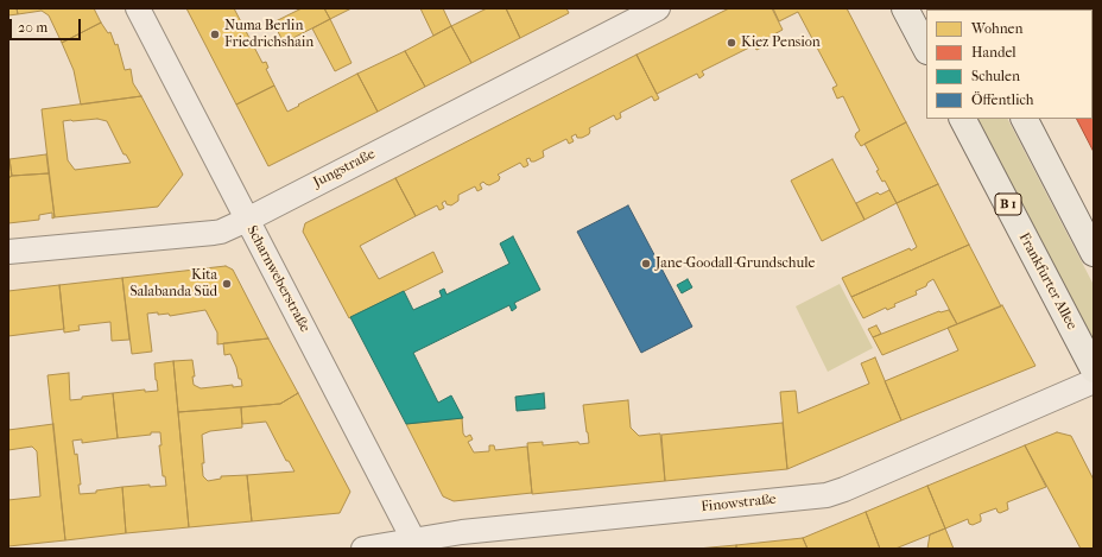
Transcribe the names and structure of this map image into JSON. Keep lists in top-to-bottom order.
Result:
{
  "streets": {
    "main road": ["B 1", "Frankfurter Allee"],
    "street": ["Jungstraße", "Scharnweberstraße", "Finowstraße"]
  },
  "crossings": [
    ["Jungstraße", "Scharnweberstraße"],
    ["Scharnweberstraße", "Finowstraße"]
  ],
  "places": [
    "Numa Berlin Friedrichshain",
    "Kiez Pension",
    "Jane-Goodall-Grundschule",
    "Kita Salabanda Süd"
  ],
  "legend": [
    "Wohnen",
    "Handel",
    "Schulen",
    "Öffentlich"
  ],
  "scale_bar": "20 m"
}
